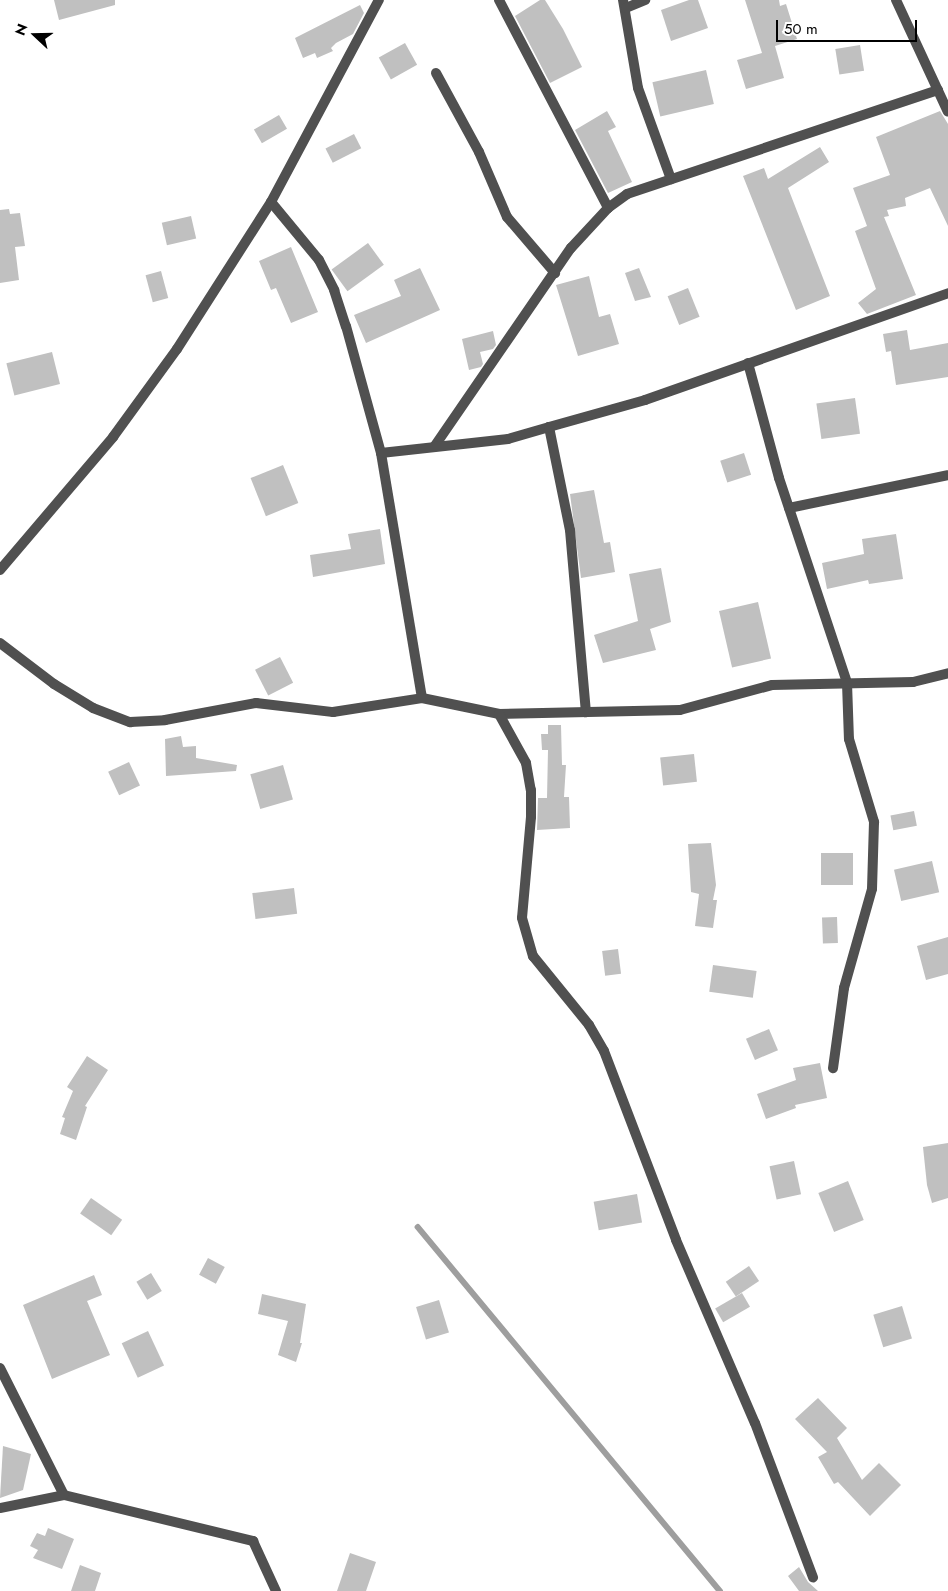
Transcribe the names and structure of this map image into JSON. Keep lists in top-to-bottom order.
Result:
{
  "scale_bar": "50 m",
  "north": "left"
}
